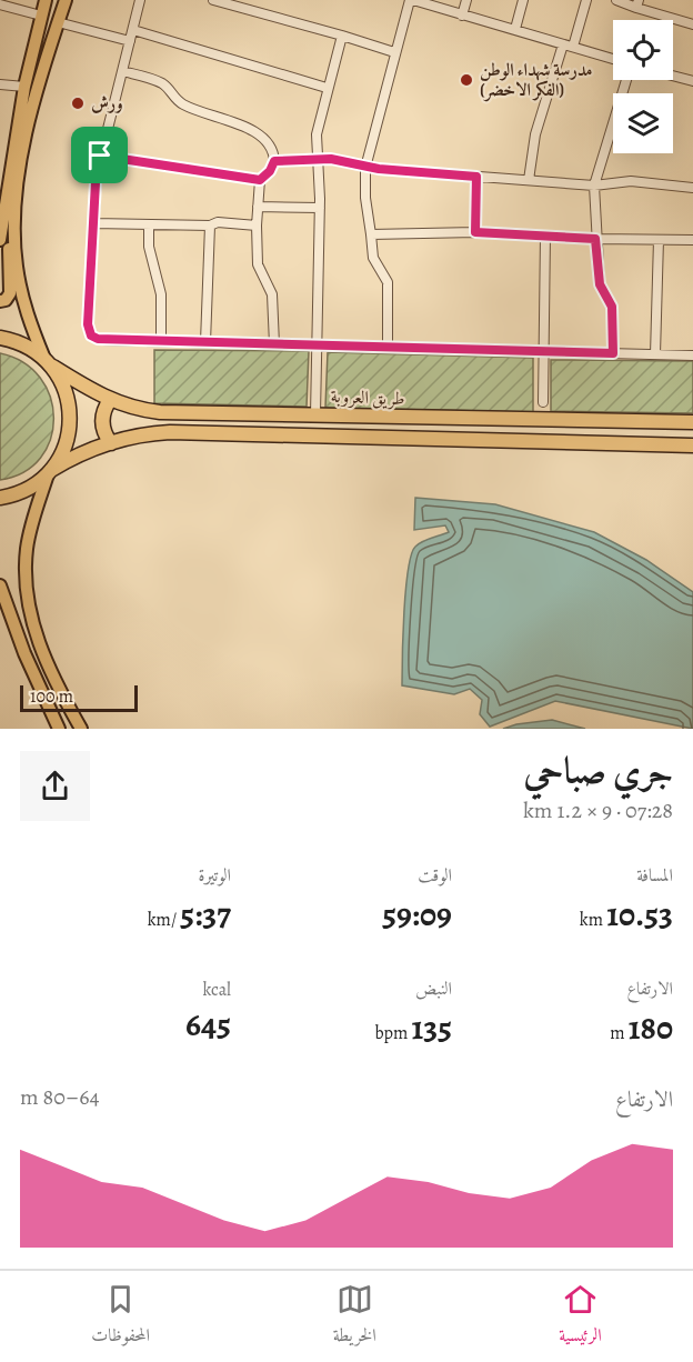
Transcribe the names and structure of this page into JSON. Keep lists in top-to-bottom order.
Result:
{
  "streets": {
    "highway": ["طريق العروبة"]
  },
  "places": ["مدرسة شهداء الوطن (الفكر الاخضر)", "ورش"],
  "scale_bar": "100 m",
  "page": {
    "scale": "100 m",
    "heading": ["جري صباحي", "07:28 · 9 × 1.2 km"],
    "stats": [
      ["المسافة", "10.53 km"],
      ["الوقت", "59:09"],
      ["الوتيرة", "5:37 /km"],
      ["الارتفاع", "180 m"],
      ["النبض", "135 bpm"],
      ["kcal", "645"]
    ],
    "chart": ["الارتفاع", "64–80 m"],
    "tabs": ["الرئيسية", "الخريطة", "المحفوظات"]
  }
}
